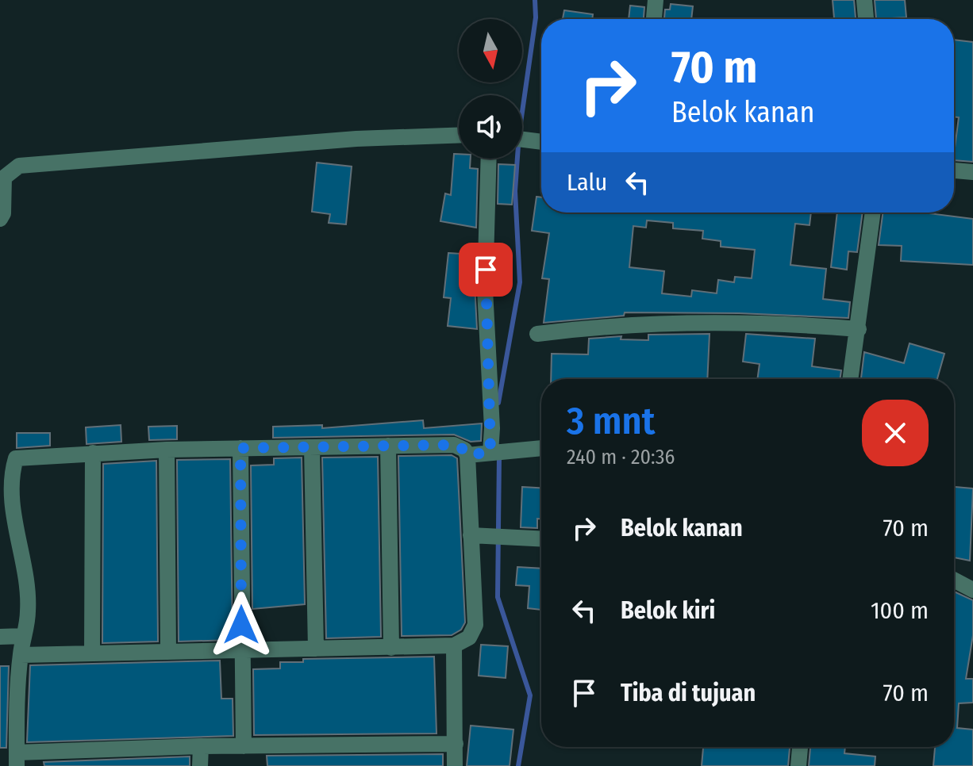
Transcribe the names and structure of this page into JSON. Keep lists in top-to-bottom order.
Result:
{
  "north": "bottom",
  "page": {
    "turn": ["70 m", "Belok kanan"],
    "then": "Lalu",
    "heading": ["3 mnt", "240 m · 20:36"],
    "list": [
      {
        "name": "Belok kanan",
        "value": "70 m"
      },
      {
        "name": "Belok kiri",
        "value": "100 m"
      },
      {
        "name": "Tiba di tujuan",
        "value": "70 m"
      }
    ]
  }
}
